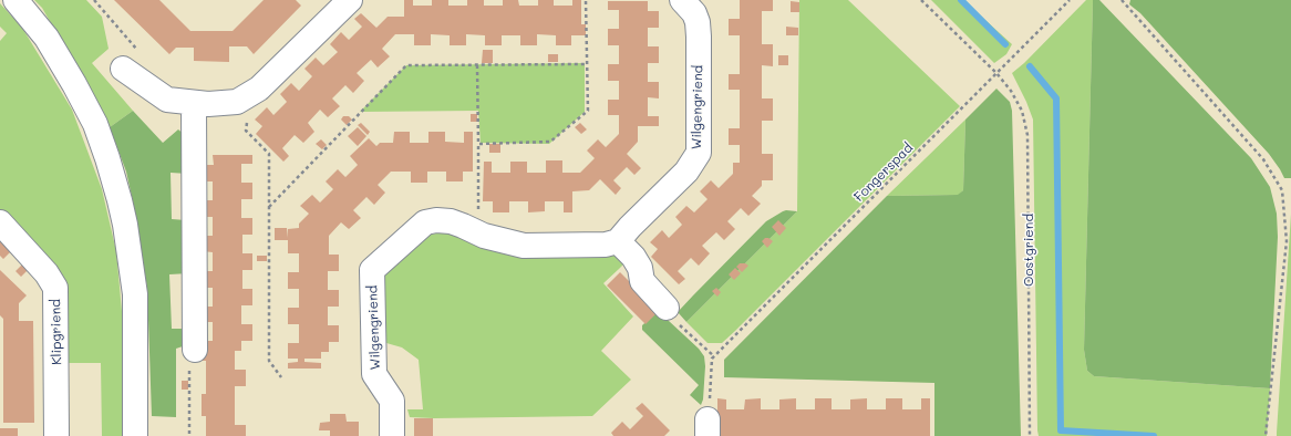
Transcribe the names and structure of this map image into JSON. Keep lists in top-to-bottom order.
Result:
{
  "streets": {
    "street": ["Wilgengriend", "Klipgriend"],
    "path": ["Fongerspad", "Oostgriend"]
  },
  "crossings": [
    ["Fongerspad", "Oostgriend"]
  ]
}
